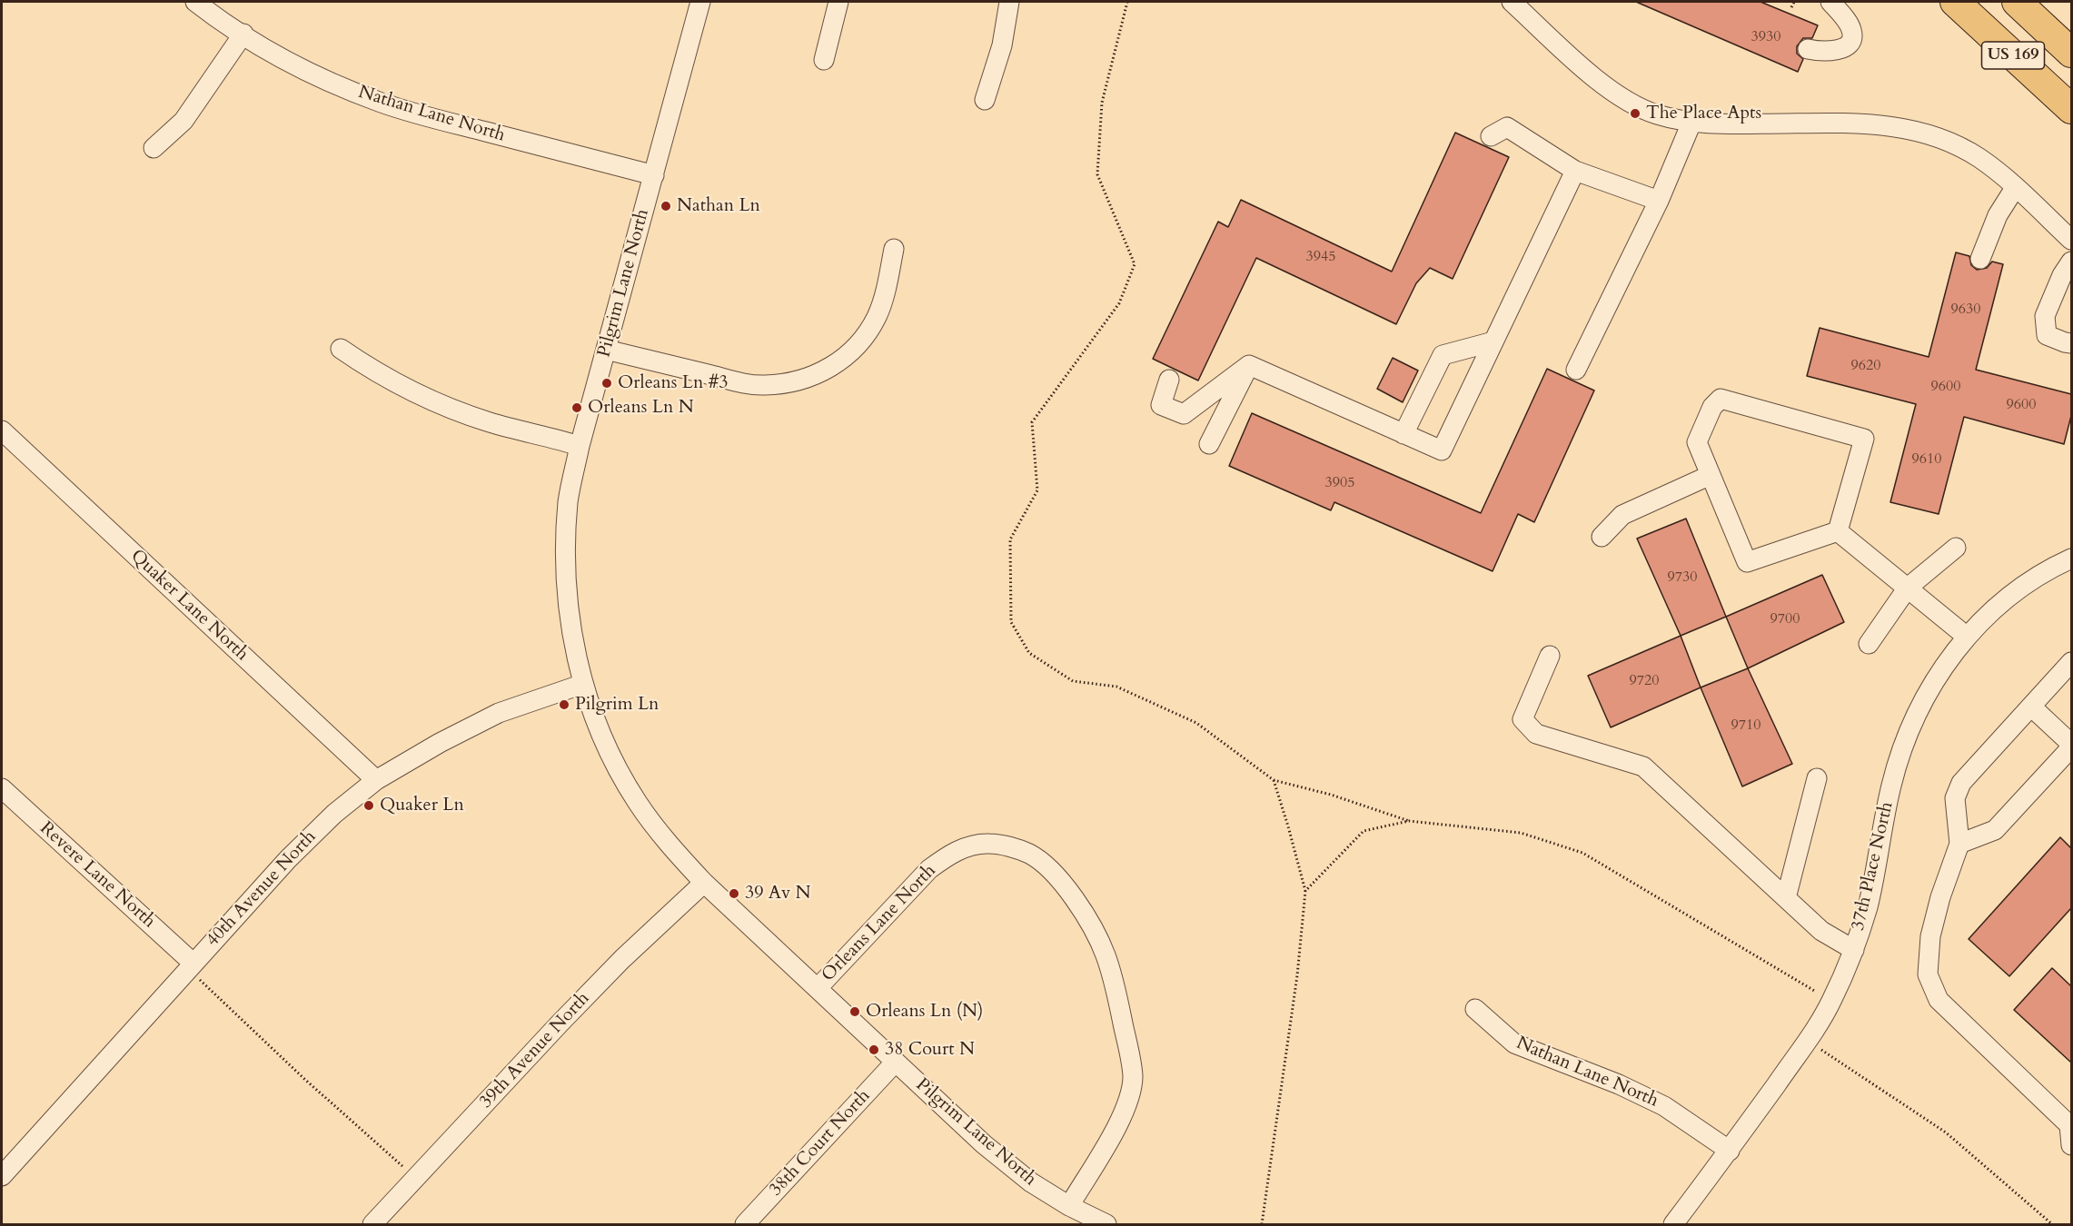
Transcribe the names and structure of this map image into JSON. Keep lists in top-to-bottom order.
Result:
{
  "streets": {
    "highway": ["US 169"],
    "street": [
      "Nathan Lane North",
      "Pilgrim Lane North",
      "Quaker Lane North",
      "37th Place North",
      "Revere Lane North",
      "40th Avenue North",
      "Orleans Lane North",
      "39th Avenue North",
      "38th Court North"
    ]
  },
  "crossings": [
    ["Nathan Lane North", "Pilgrim Lane North"],
    ["Nathan Lane North", "37th Place North"],
    ["Pilgrim Lane North", "40th Avenue North"],
    ["Pilgrim Lane North", "Orleans Lane North"],
    ["Pilgrim Lane North", "39th Avenue North"],
    ["Pilgrim Lane North", "38th Court North"],
    ["Quaker Lane North", "40th Avenue North"],
    ["Revere Lane North", "40th Avenue North"]
  ],
  "places": [
    "The Place Apts",
    "Nathan Ln",
    "Orleans Ln #3",
    "Orleans Ln N",
    "Pilgrim Ln",
    "Quaker Ln",
    "39 Av N",
    "Orleans Ln (N)",
    "38 Court N"
  ],
  "house_numbers": [
    "3930",
    "3945",
    "9630",
    "9620",
    "9600",
    "9600",
    "9610",
    "3905",
    "9730",
    "9700",
    "9720",
    "9710"
  ]
}
